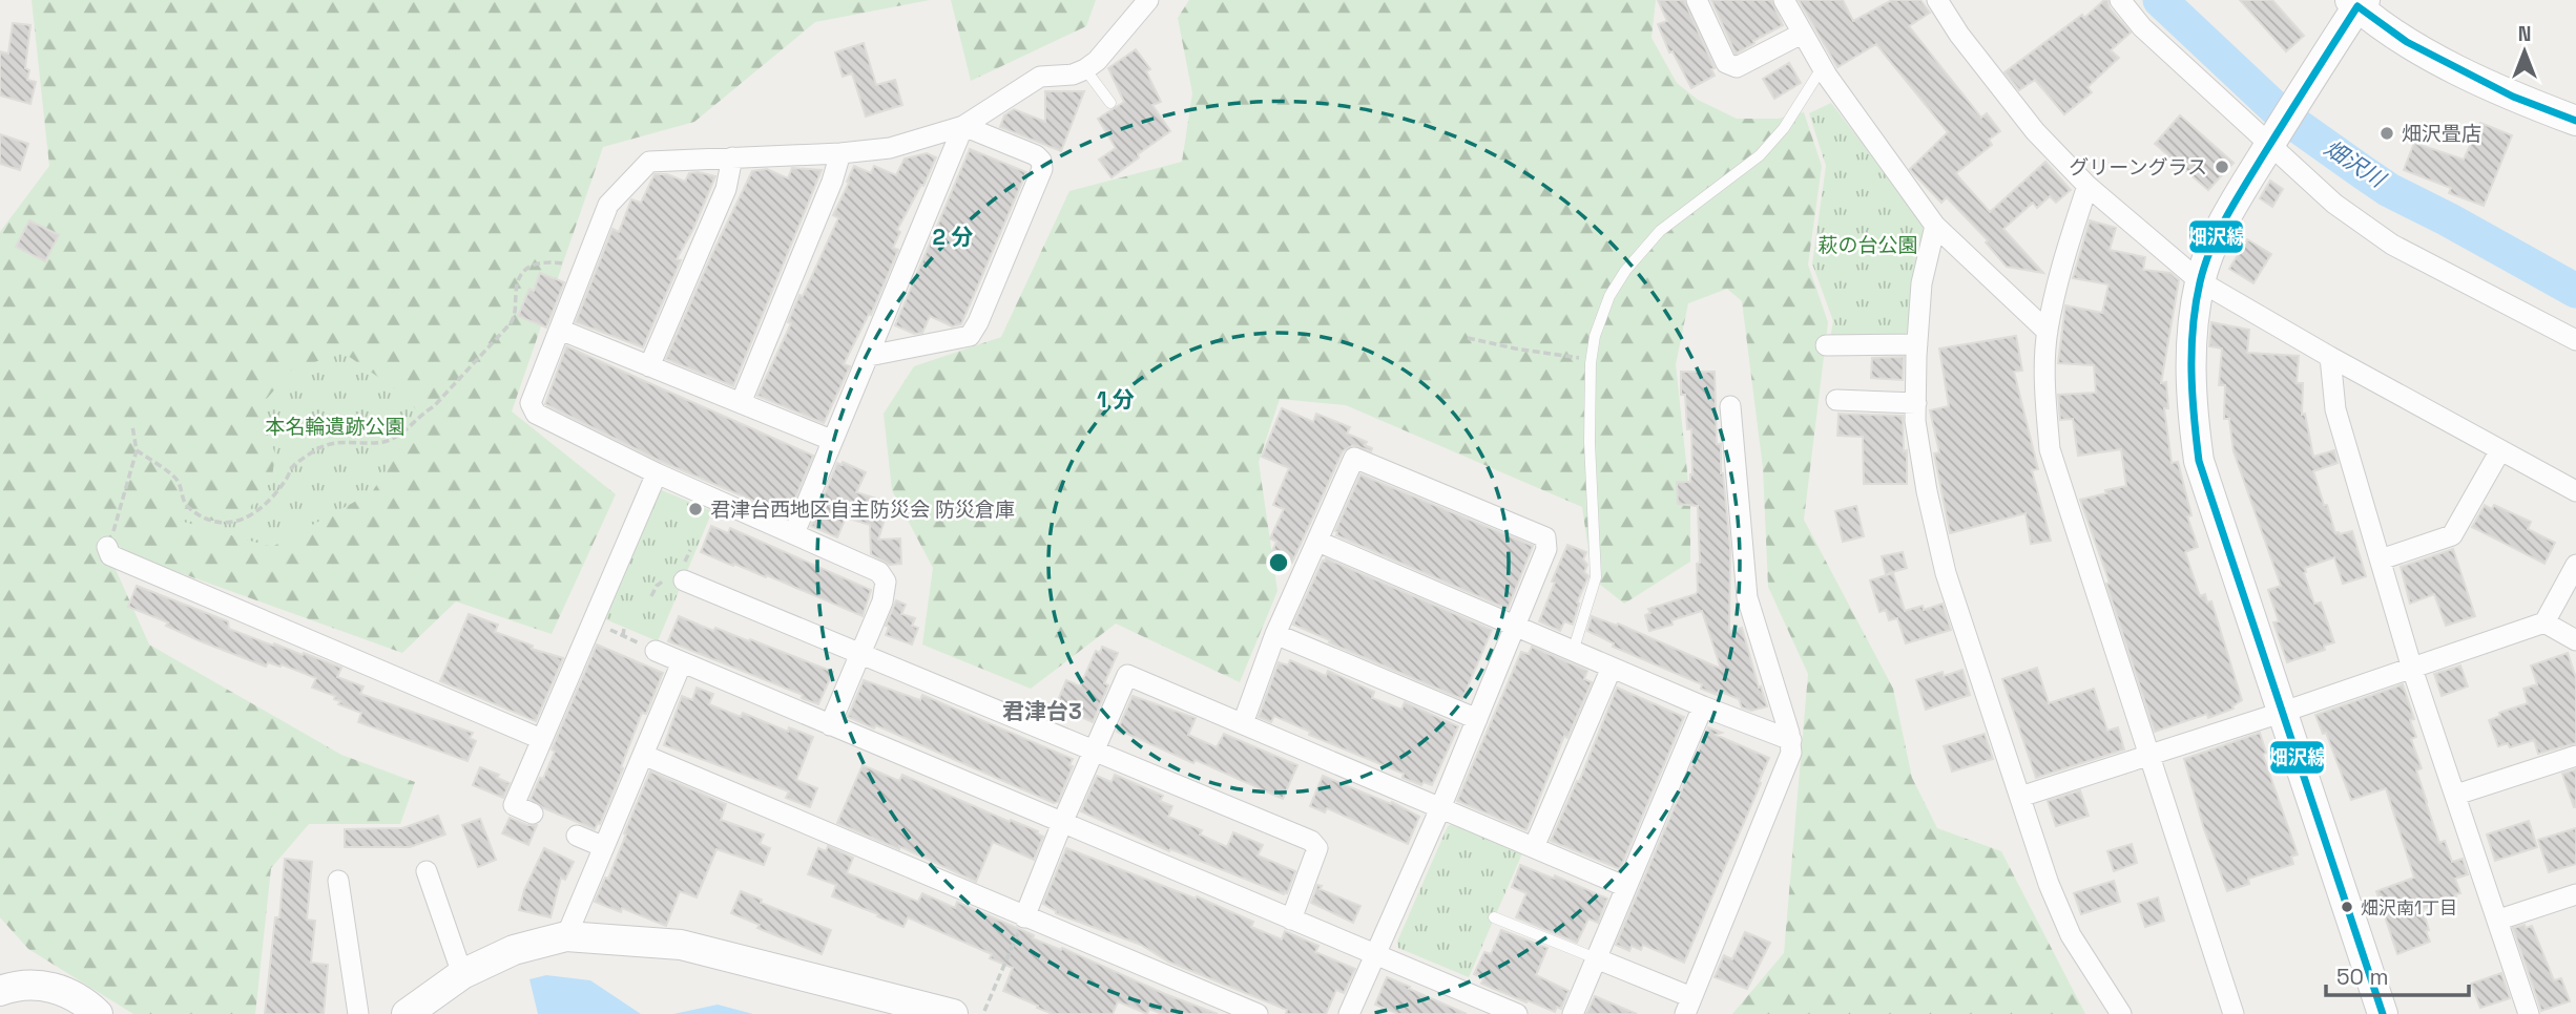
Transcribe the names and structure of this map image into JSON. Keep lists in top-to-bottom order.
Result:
{
  "districts": ["君津台3"],
  "water": ["畑沢川"],
  "parks": ["萩の台公園", "本名輪遺跡公園"],
  "places": [
    "畑沢畳店",
    "グリーングラス",
    "君津台西地区自主防災会 防災倉庫",
    "畑沢南1丁目"
  ],
  "lines": ["transit line 畑沢線"],
  "scale_bar": "50 m",
  "north": "top",
  "rings": ["2 分", "1 分"]
}
